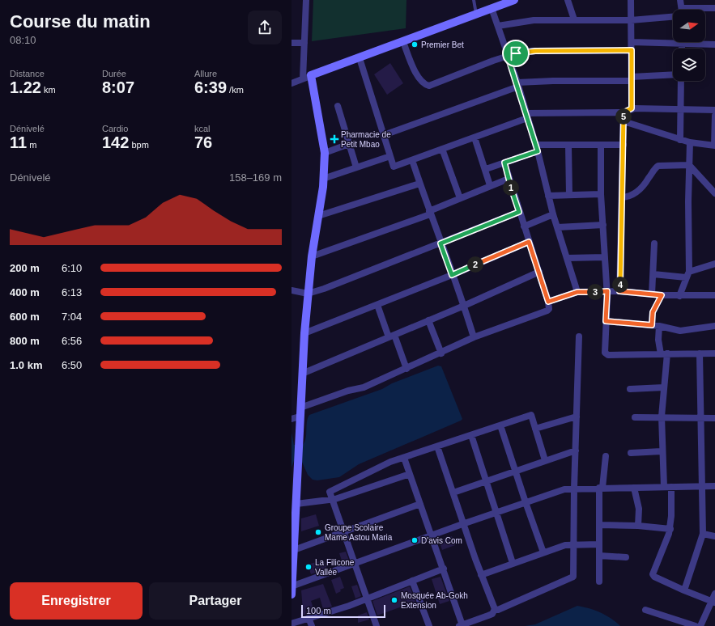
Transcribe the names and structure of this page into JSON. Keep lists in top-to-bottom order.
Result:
{
  "places": {
    "other": [
      "Premier Bet",
      "Groupe Scolaire Mame Astou Maria",
      "D'avis Com",
      "La Filicone Vallée",
      "Mosquée Ab-Gokh Extension"
    ],
    "health": ["Pharmacie de Petit Mbao"]
  },
  "scale_bar": "100 m",
  "north": "right",
  "page": {
    "heading": ["Course du matin", "08:10"],
    "stats": [
      ["Distance", "1.22 km"],
      ["Durée", "8:07"],
      ["Allure", "6:39 /km"],
      ["Dénivelé", "11 m"],
      ["Cardio", "142 bpm"],
      ["kcal", "76"]
    ],
    "pins": [
      "5",
      "1",
      "2",
      "4",
      "3"
    ],
    "chart": ["Dénivelé", "158–169 m"],
    "list": [
      {
        "name": "200 m",
        "note": "6:10"
      },
      {
        "name": "400 m",
        "note": "6:13"
      },
      {
        "name": "600 m",
        "note": "7:04"
      },
      {
        "name": "800 m",
        "note": "6:56"
      },
      {
        "name": "1.0 km",
        "note": "6:50"
      }
    ],
    "buttons": ["Enregistrer", "Partager"],
    "scale": "100 m"
  }
}
